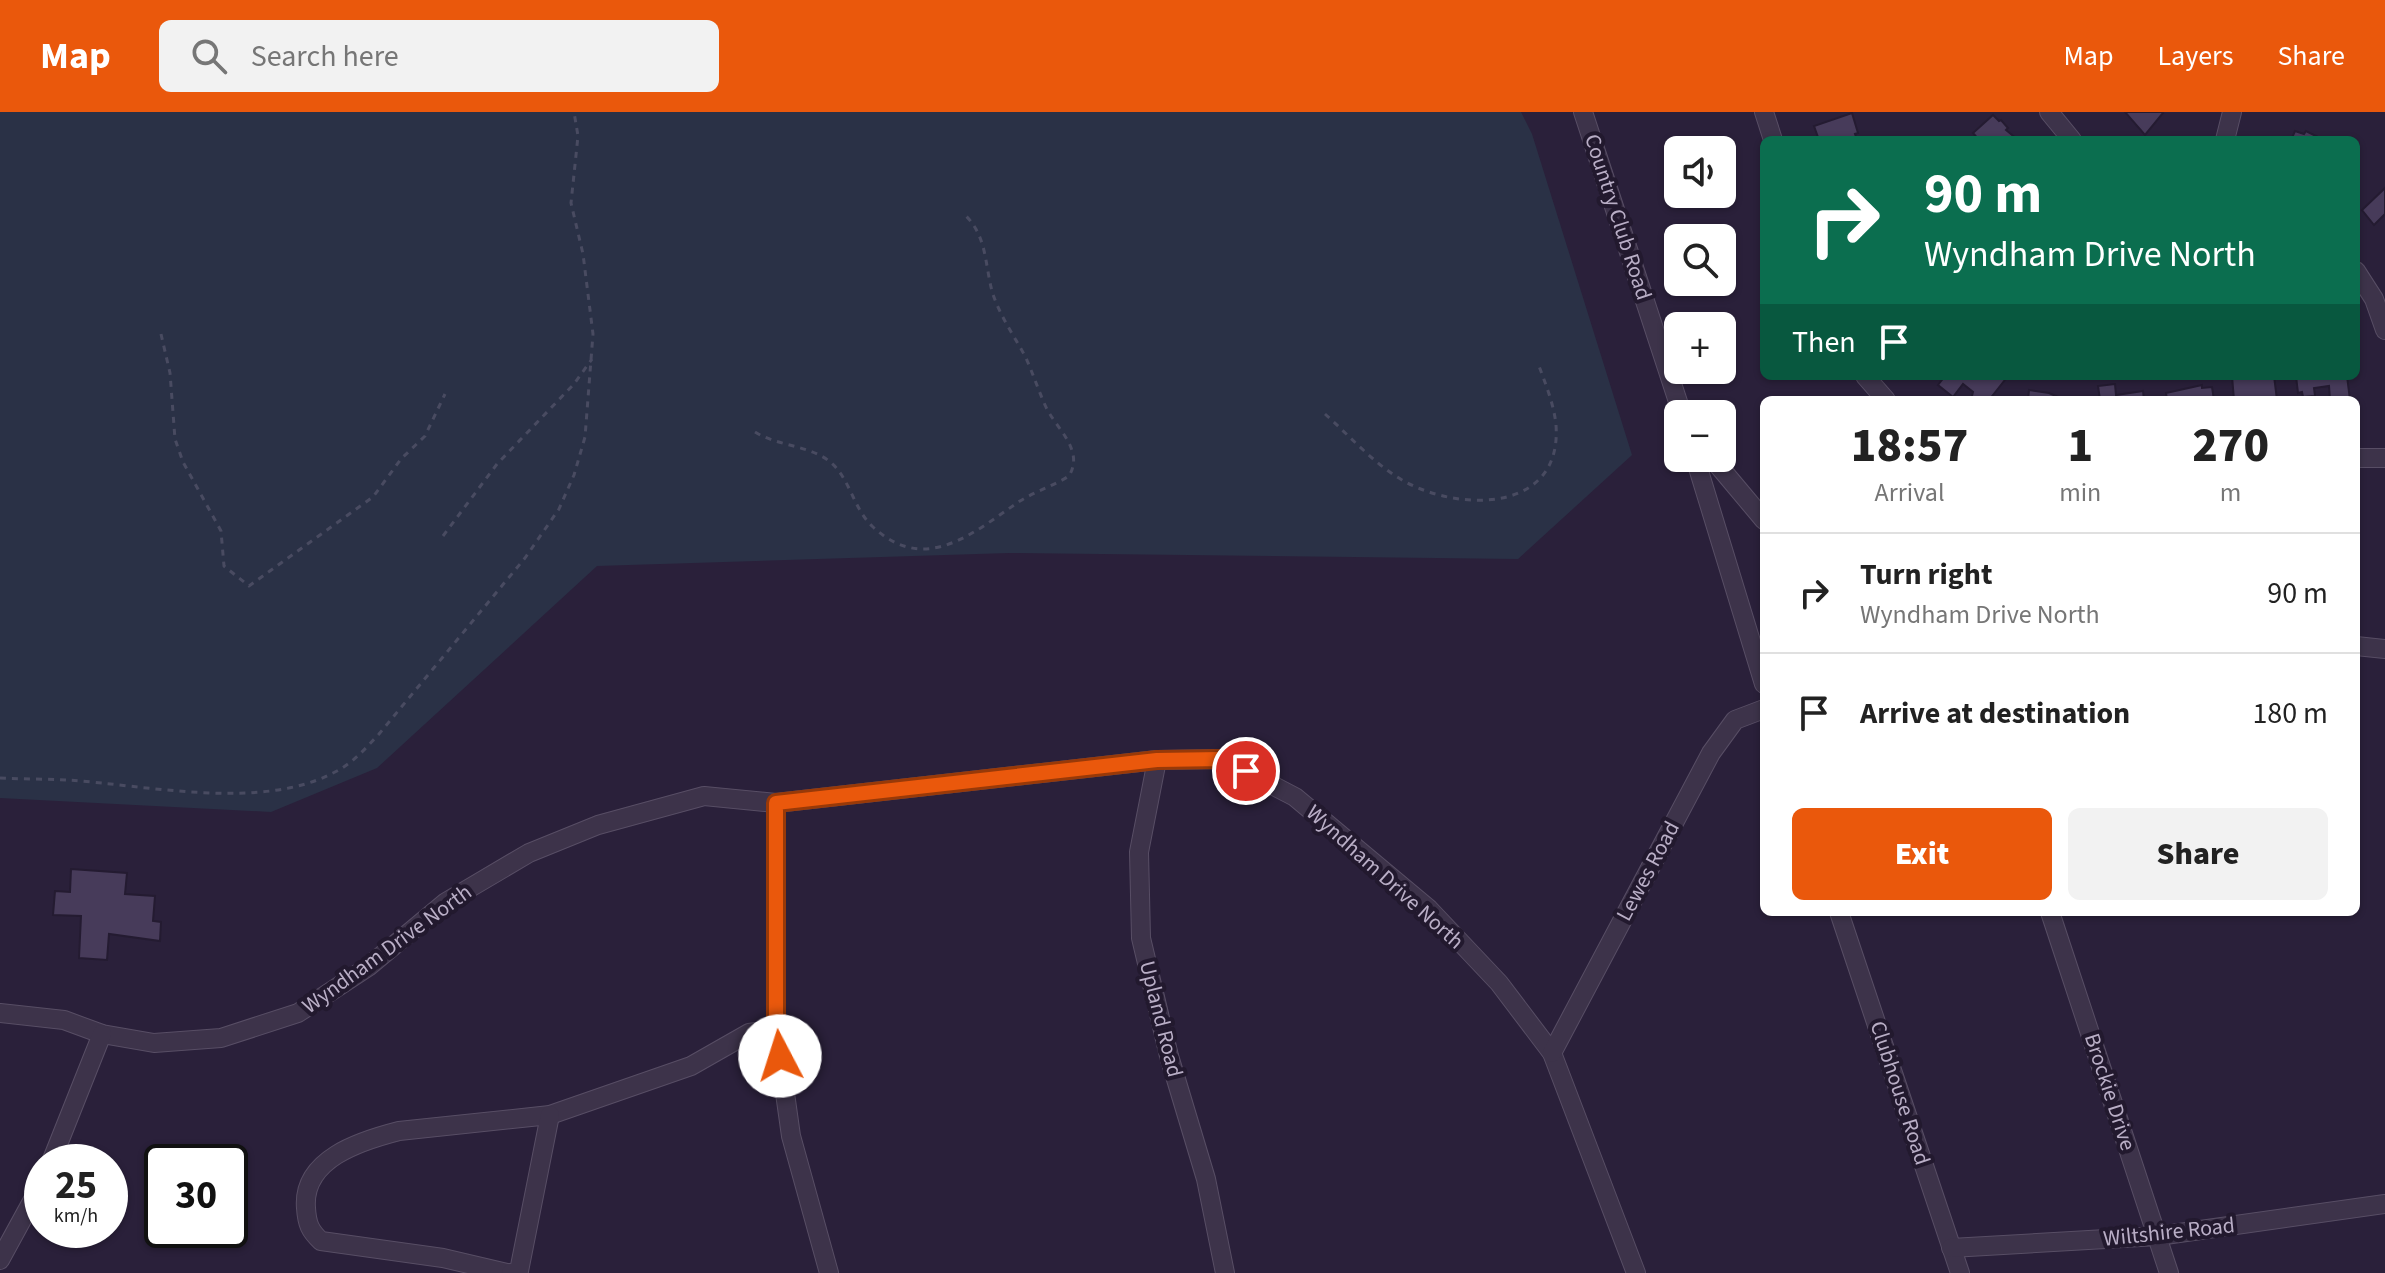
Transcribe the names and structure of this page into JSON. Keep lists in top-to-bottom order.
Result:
{
  "streets": {
    "street": [
      "Country Club Road",
      "Lewes Road",
      "Wyndham Drive North",
      "Upland Road",
      "Brockie Drive",
      "Clubhouse Road",
      "Wiltshire Road"
    ]
  },
  "crossings": [
    ["Lewes Road", "Wyndham Drive North"],
    ["Wyndham Drive North", "Upland Road"],
    ["Brockie Drive", "Wiltshire Road"],
    ["Clubhouse Road", "Wiltshire Road"]
  ],
  "page": {
    "header": "Map",
    "search": "Search here",
    "nav": ["Map", "Layers", "Share"],
    "map_buttons": ["+", "−"],
    "turn": ["90 m", "Wyndham Drive North"],
    "then": "Then",
    "eta": [
      "18:57",
      "Arrival",
      "1",
      "min",
      "270",
      "m"
    ],
    "list": [
      {
        "name": "Turn right",
        "note": "Wyndham Drive North",
        "value": "90 m"
      },
      {
        "name": "Arrive at destination",
        "value": "180 m"
      }
    ],
    "buttons": ["Exit", "Share"],
    "speed": "25 km/h",
    "limit": "30"
  }
}
